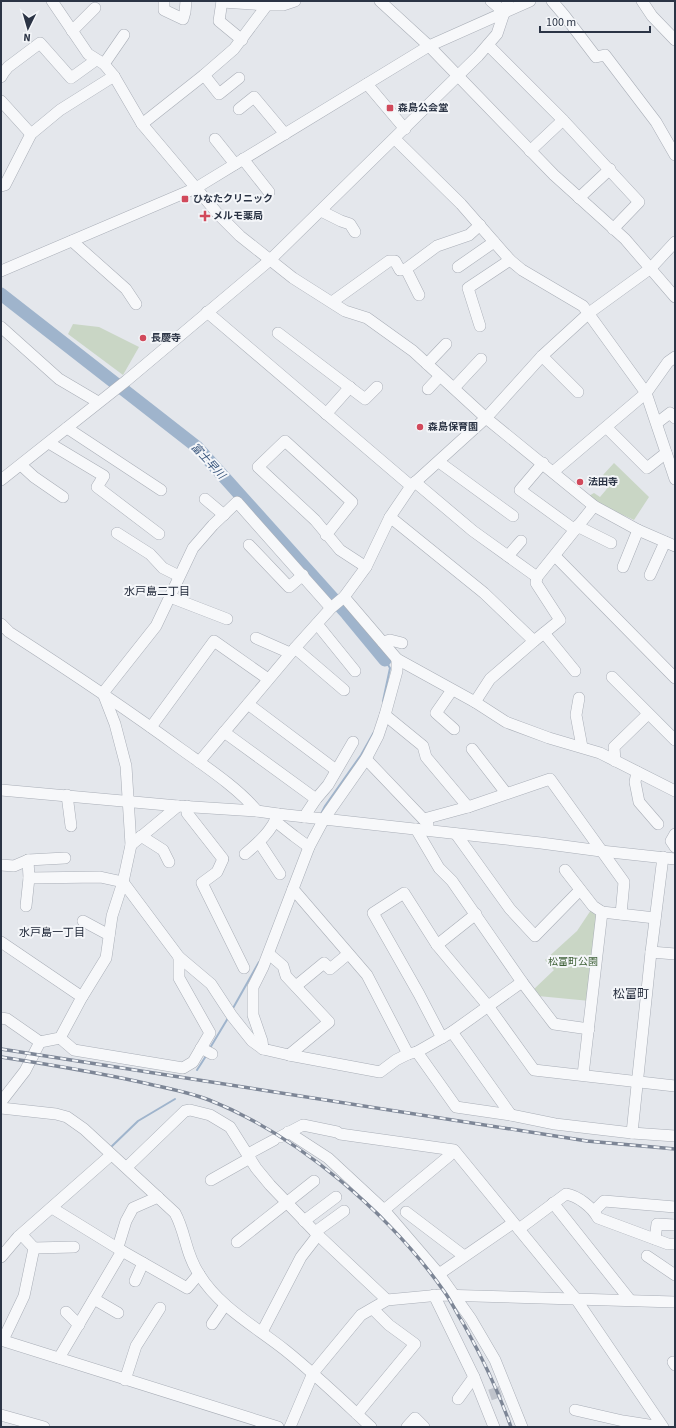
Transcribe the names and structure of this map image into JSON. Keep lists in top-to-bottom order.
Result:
{
  "districts": ["水戸島二丁目", "水戸島一丁目", "松富町"],
  "water": ["富士早川"],
  "parks": ["松富町公園"],
  "places": {
    "transit": ["森島公会堂", "ひなたクリニック"],
    "health": ["メルモ薬局"],
    "other": ["長慶寺", "森島保育園", "法田寺"]
  },
  "scale_bar": "100 m",
  "north": "bottom"
}
